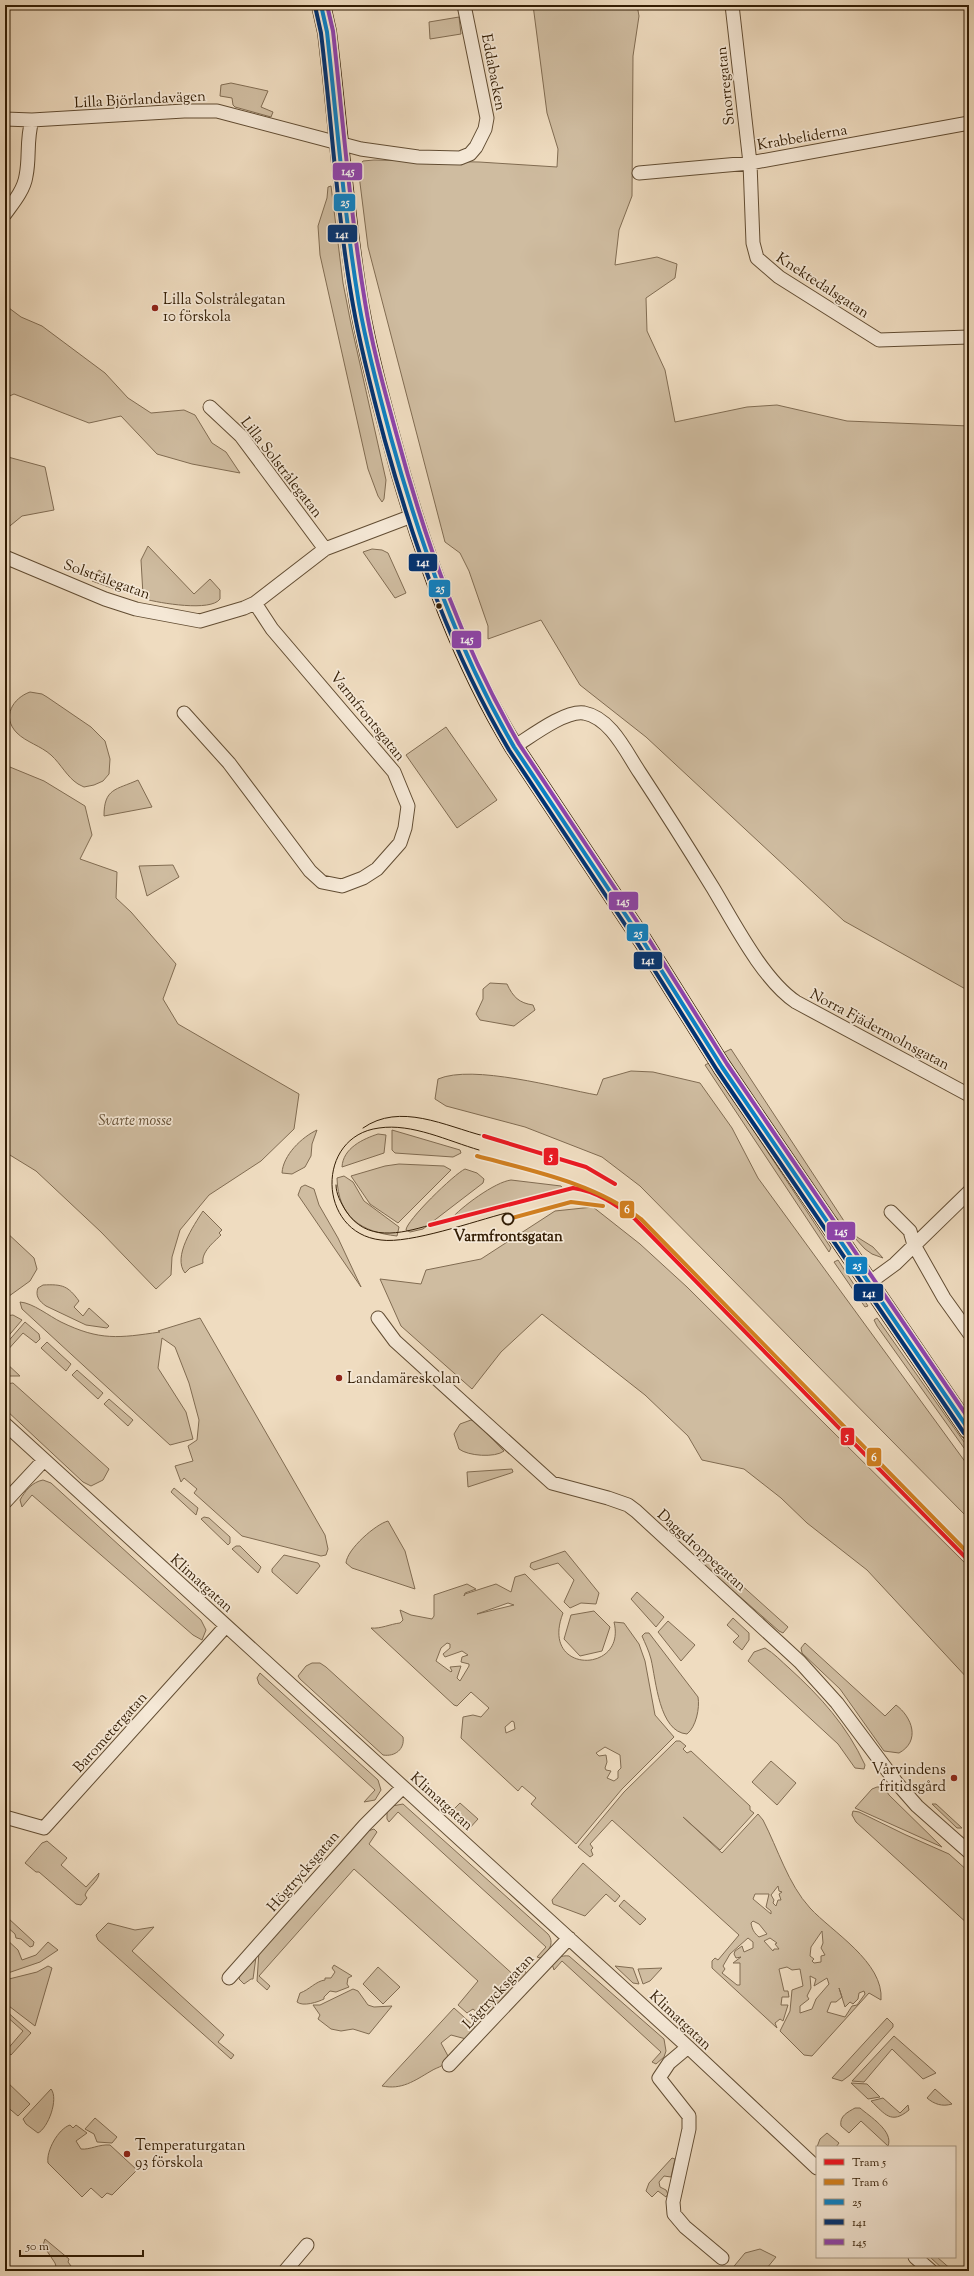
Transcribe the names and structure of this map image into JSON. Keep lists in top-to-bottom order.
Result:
{
  "streets": {
    "street": [
      "Eddabacken",
      "Snorregatan",
      "Lilla Björlandavägen",
      "Krabbeliderna",
      "Knektedalsgatan",
      "Lilla Solstrålegatan",
      "Solstrålegatan",
      "Varmfrontsgatan",
      "Norra Fjädermolnsgatan",
      "Daggdroppegatan",
      "Klimatgatan",
      "Barometergatan",
      "Högtrycksgatan",
      "Lågtrycksgatan"
    ]
  },
  "crossings": [
    ["Eddabacken", "Lilla Björlandavägen"],
    ["Snorregatan", "Krabbeliderna"],
    ["Snorregatan", "Knektedalsgatan"],
    ["Krabbeliderna", "Knektedalsgatan"],
    ["Lilla Solstrålegatan", "Solstrålegatan"],
    ["Solstrålegatan", "Varmfrontsgatan"],
    ["Klimatgatan", "Barometergatan"],
    ["Klimatgatan", "Högtrycksgatan"],
    ["Klimatgatan", "Lågtrycksgatan"]
  ],
  "parks": ["Svarte mosse"],
  "places": [
    "Lilla Solstrålegatan 10 förskola",
    "Varmfrontsgatan",
    "Landamäreskolan",
    "Vårvindens fritidsgård",
    "Temperaturgatan 93 förskola"
  ],
  "lines": [
    "transit line 25",
    "transit line 145",
    "transit line 141",
    "tram line 5",
    "tram line 6"
  ],
  "legend": [
    "Tram 5",
    "Tram 6",
    "25",
    "141",
    "145"
  ],
  "scale_bar": "50 m"
}
